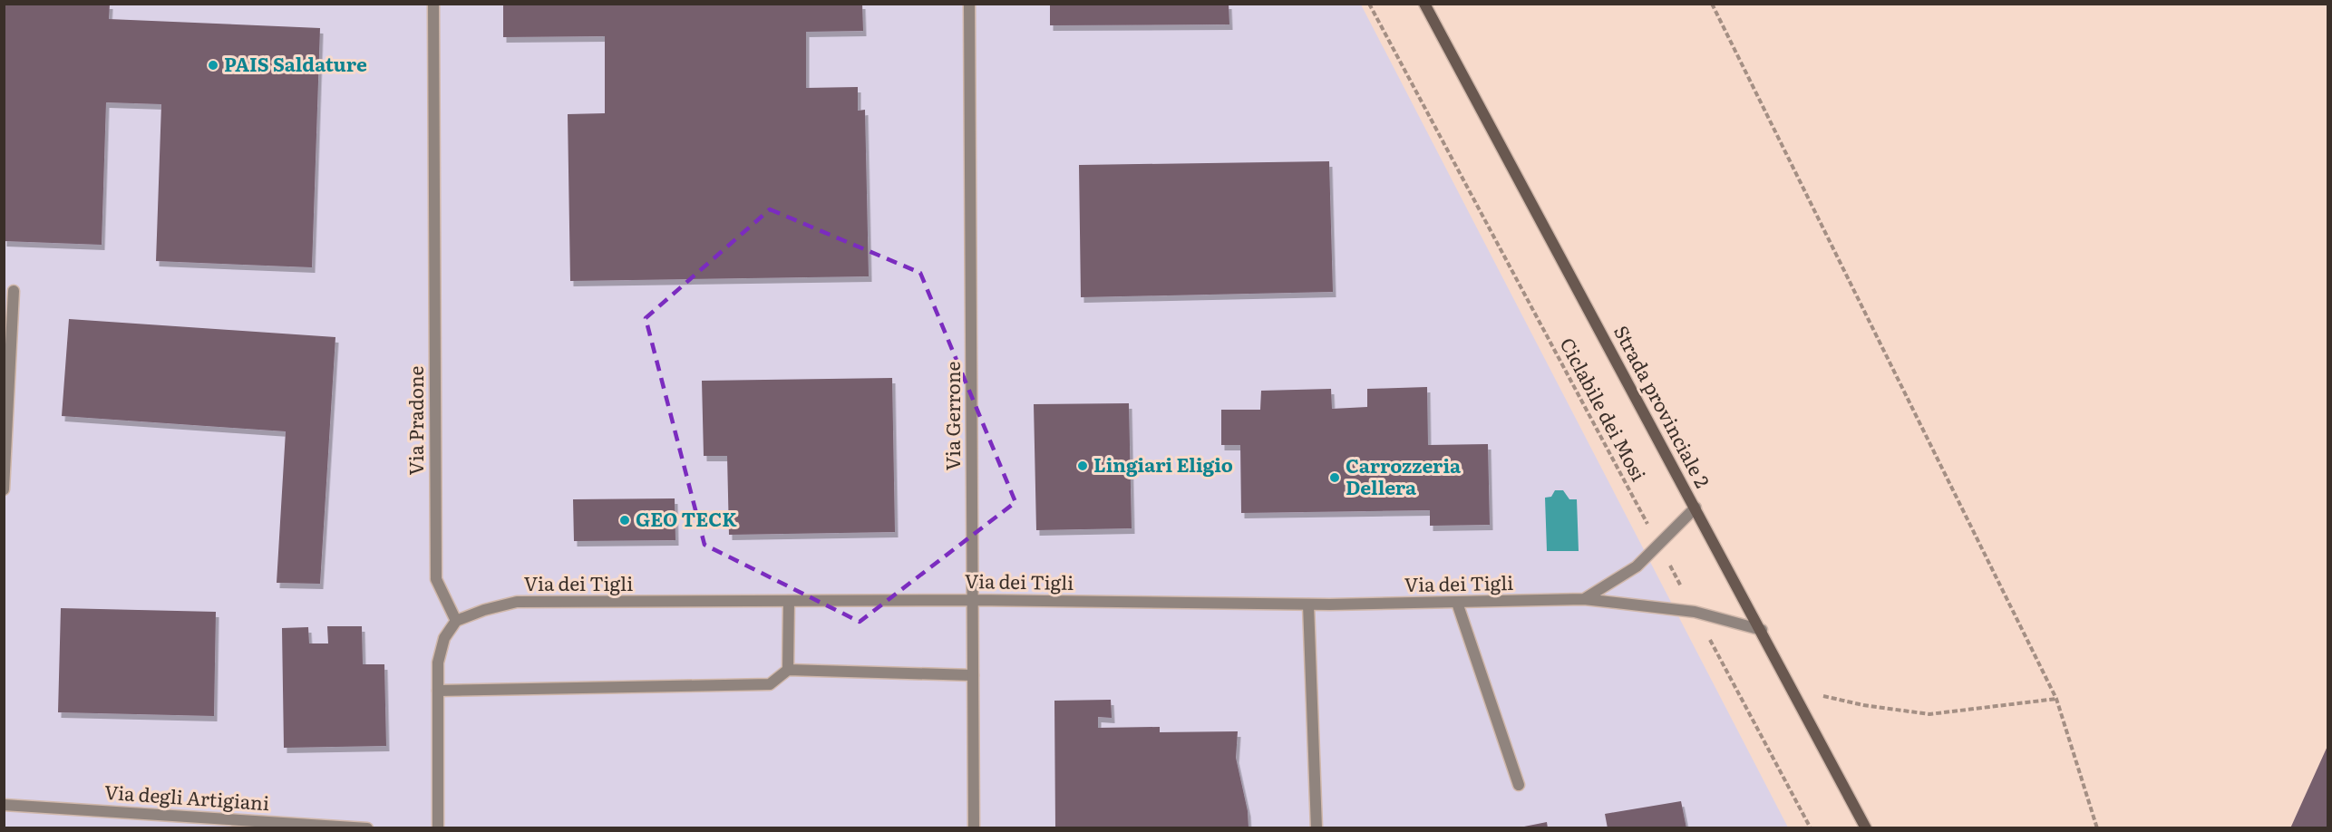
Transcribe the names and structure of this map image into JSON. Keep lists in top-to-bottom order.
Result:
{
  "streets": {
    "main road": ["Strada provinciale 2"],
    "street": [
      "Via Gerrone",
      "Via Pradone",
      "Via dei Tigli",
      "Via degli Artigiani"
    ],
    "path": ["Ciclabile dei Mosi"]
  },
  "crossings": [
    ["Strada provinciale 2", "Via dei Tigli"],
    ["Ciclabile dei Mosi", "Via dei Tigli"],
    ["Via Gerrone", "Via dei Tigli"],
    ["Via Pradone", "Via dei Tigli"]
  ],
  "places": [
    "PAIS Saldature",
    "Lingiari Eligio",
    "Carrozzeria Dellera",
    "GEO TECK"
  ]
}
